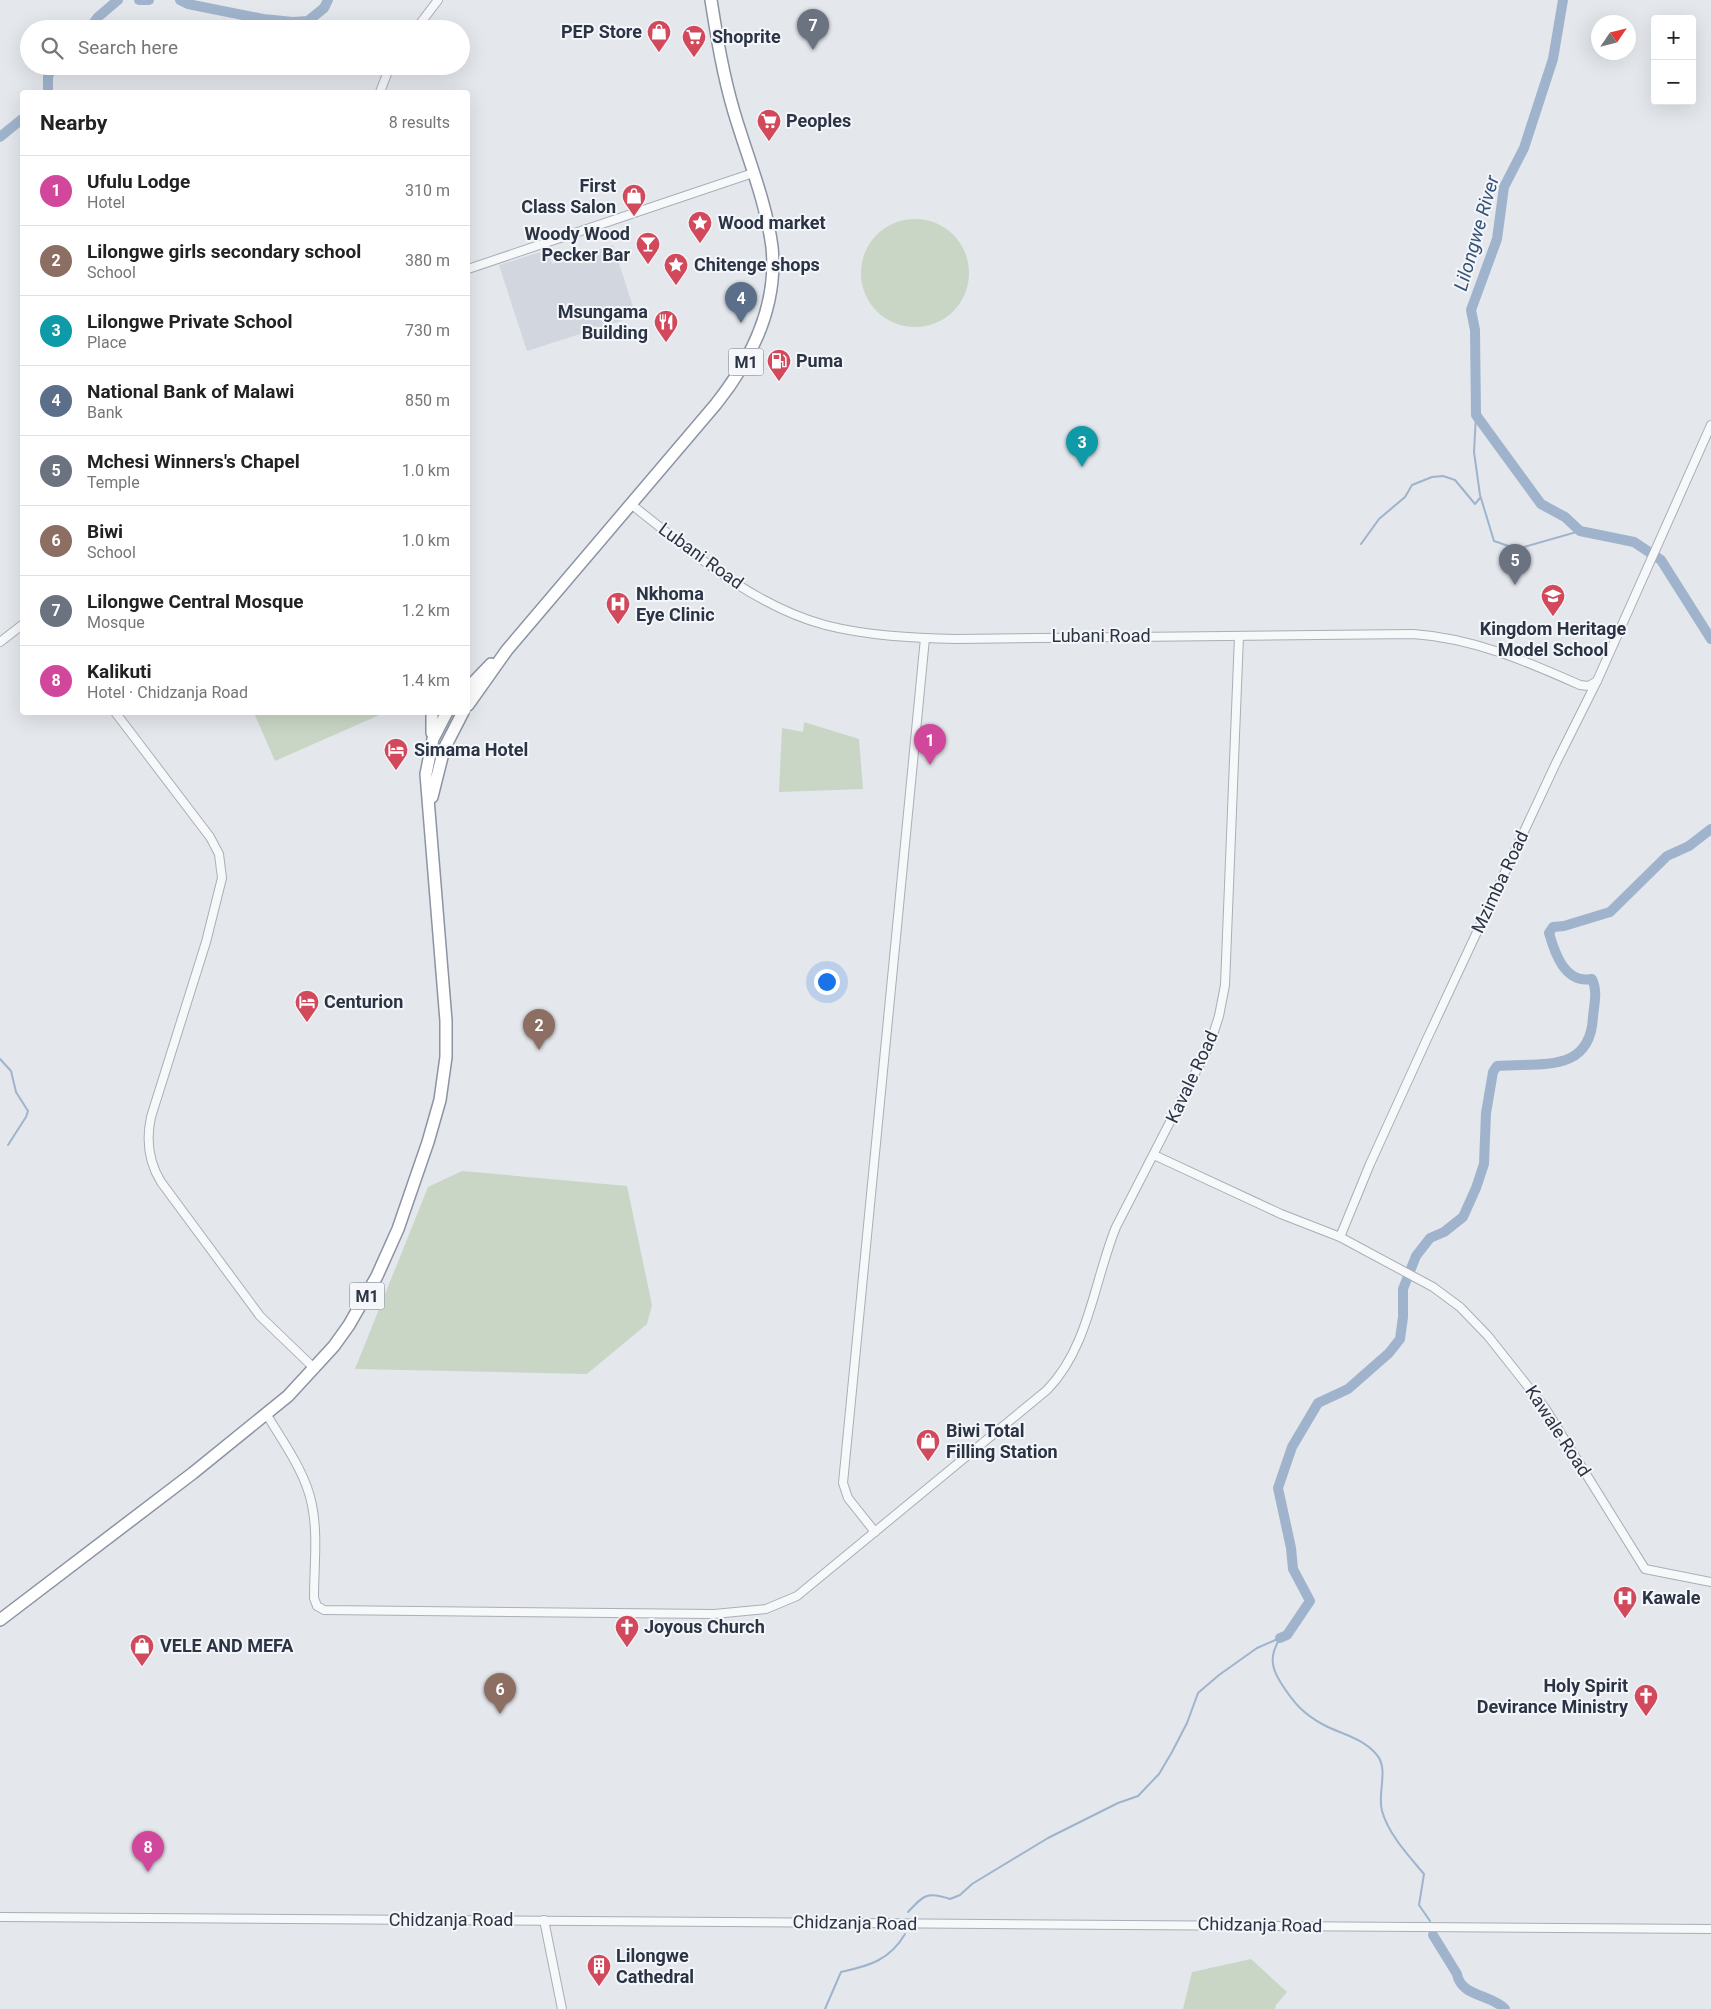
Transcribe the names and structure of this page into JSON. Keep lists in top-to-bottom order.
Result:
{
  "streets": {
    "highway": ["M1"],
    "street": [
      "Lubani Road",
      "Mzimba Road",
      "Kavale Road",
      "Kawale Road",
      "Chidzanja Road"
    ]
  },
  "crossings": [
    ["M1", "Lubani Road"],
    ["M1", "Kavale Road"],
    ["Lubani Road", "Mzimba Road"],
    ["Lubani Road", "Kavale Road"],
    ["Mzimba Road", "Kawale Road"]
  ],
  "water": ["Lilongwe River"],
  "places": {
    "shop": [
      "PEP Store",
      "First Class Salon",
      "Biwi Total Filling Station",
      "VELE AND MEFA"
    ],
    "supermarket": ["Shoprite", "Peoples"],
    "place": ["Wood market", "Chitenge shops"],
    "bar": ["Woody Wood Pecker Bar"],
    "restaurant": ["Msungama Building"],
    "fuel station": ["Puma"],
    "school or university": ["Kingdom Heritage Model School"],
    "hospital": ["Nkhoma Eye Clinic", "Kawale"],
    "hotel": ["Simama Hotel", "Centurion"],
    "church": ["Joyous Church", "Holy Spirit Devirance Ministry"],
    "building": ["Lilongwe Cathedral"]
  },
  "north": "top right",
  "page": {
    "pins": [
      "7",
      "4",
      "3",
      "5",
      "1",
      "2",
      "6",
      "8"
    ],
    "map_buttons": ["+", "−"],
    "search": "Search here",
    "heading": ["Nearby", "8 results"],
    "list": [
      {
        "mark": "1",
        "name": "Ufulu Lodge",
        "note": "Hotel",
        "value": "310 m"
      },
      {
        "mark": "2",
        "name": "Lilongwe girls secondary school",
        "note": "School",
        "value": "380 m"
      },
      {
        "mark": "3",
        "name": "Lilongwe Private School",
        "note": "Place",
        "value": "730 m"
      },
      {
        "mark": "4",
        "name": "National Bank of Malawi",
        "note": "Bank",
        "value": "850 m"
      },
      {
        "mark": "5",
        "name": "Mchesi Winners's Chapel",
        "note": "Temple",
        "value": "1.0 km"
      },
      {
        "mark": "6",
        "name": "Biwi",
        "note": "School",
        "value": "1.0 km"
      },
      {
        "mark": "7",
        "name": "Lilongwe Central Mosque",
        "note": "Mosque",
        "value": "1.2 km"
      },
      {
        "mark": "8",
        "name": "Kalikuti",
        "note": "Hotel · Chidzanja Road",
        "value": "1.4 km"
      }
    ]
  }
}
